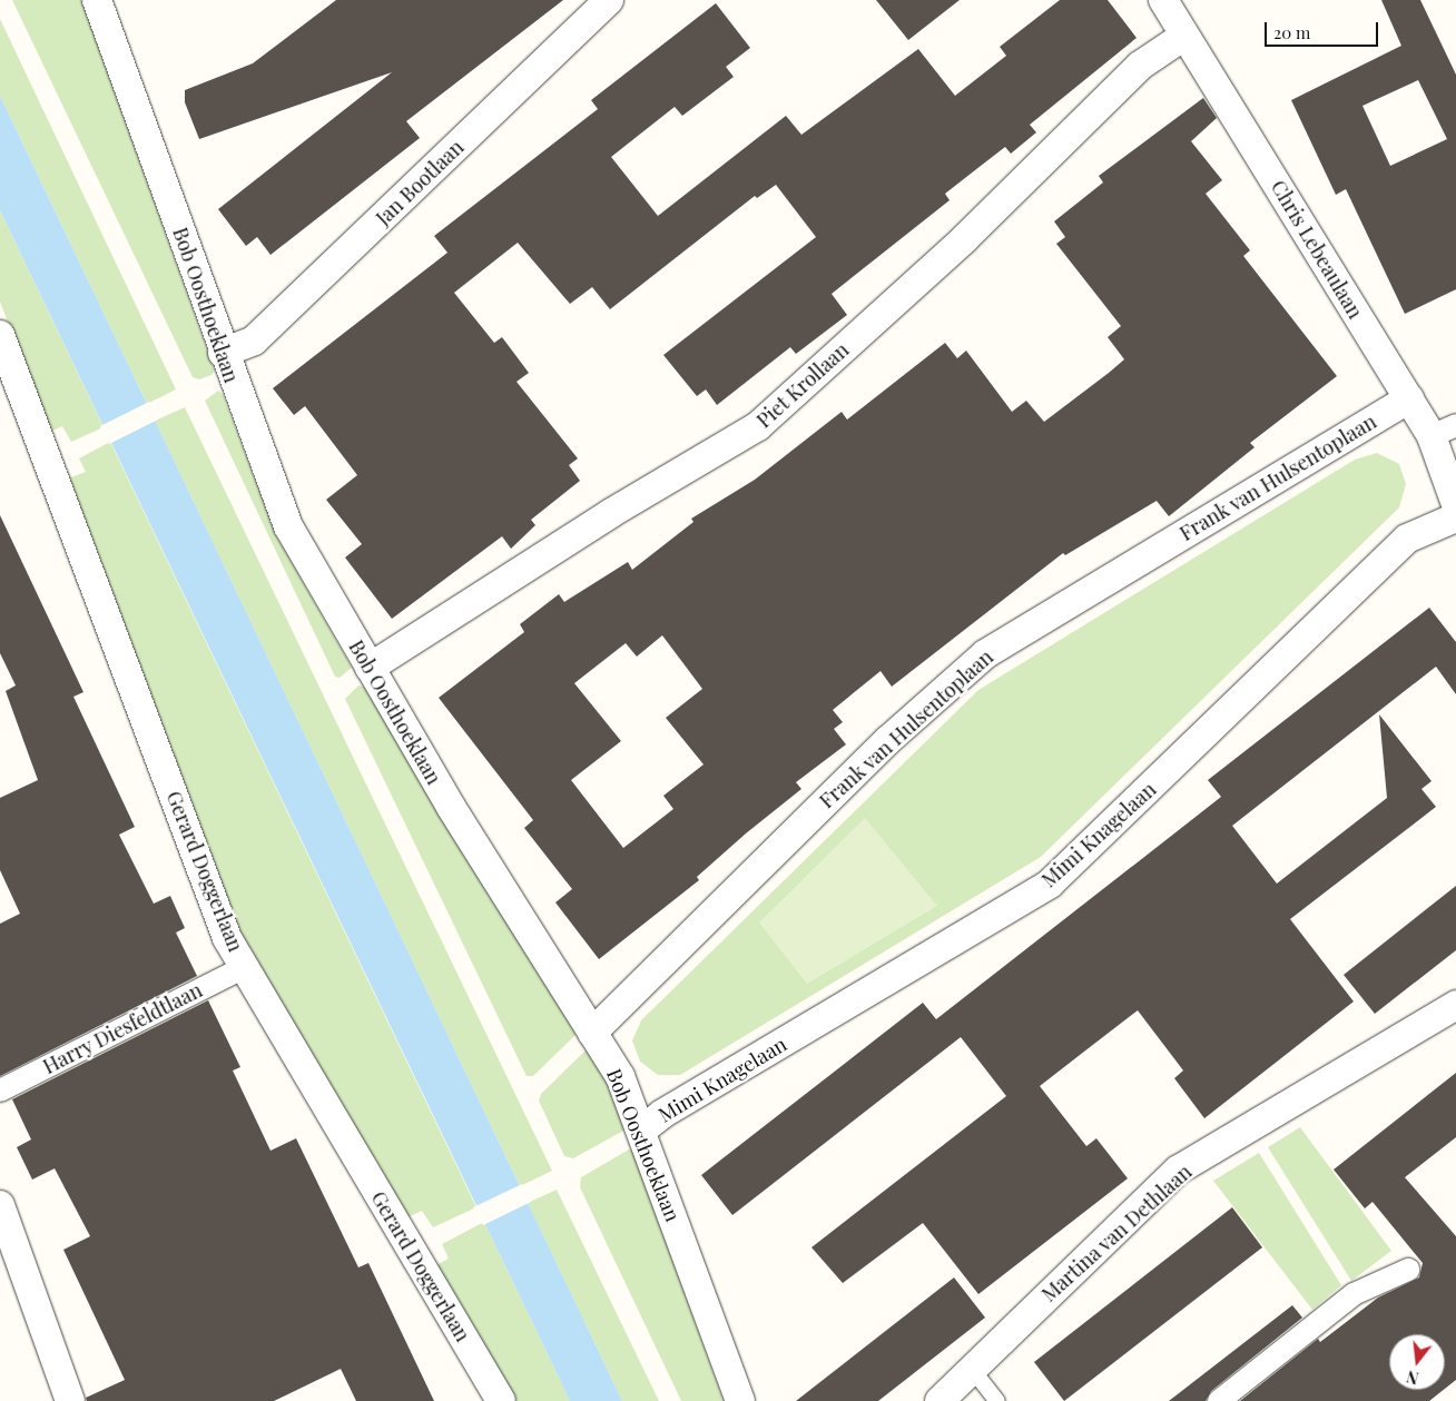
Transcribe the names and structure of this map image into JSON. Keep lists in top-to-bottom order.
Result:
{
  "streets": {
    "street": [
      "Jan Bootlaan",
      "Chris Lebeaulaan",
      "Bob Oosthoeklaan",
      "Piet Krollaan",
      "Frank van Hulsentoplaan",
      "Mimi Knagelaan",
      "Gerard Doggerlaan",
      "Harry Diesfeldtlaan",
      "Martina van Dethlaan"
    ]
  },
  "crossings": [
    ["Jan Bootlaan", "Bob Oosthoeklaan"],
    ["Chris Lebeaulaan", "Piet Krollaan"],
    ["Chris Lebeaulaan", "Frank van Hulsentoplaan"],
    ["Bob Oosthoeklaan", "Piet Krollaan"],
    ["Bob Oosthoeklaan", "Frank van Hulsentoplaan"],
    ["Bob Oosthoeklaan", "Mimi Knagelaan"],
    ["Gerard Doggerlaan", "Harry Diesfeldtlaan"]
  ],
  "scale_bar": "20 m",
  "north": "bottom"
}
